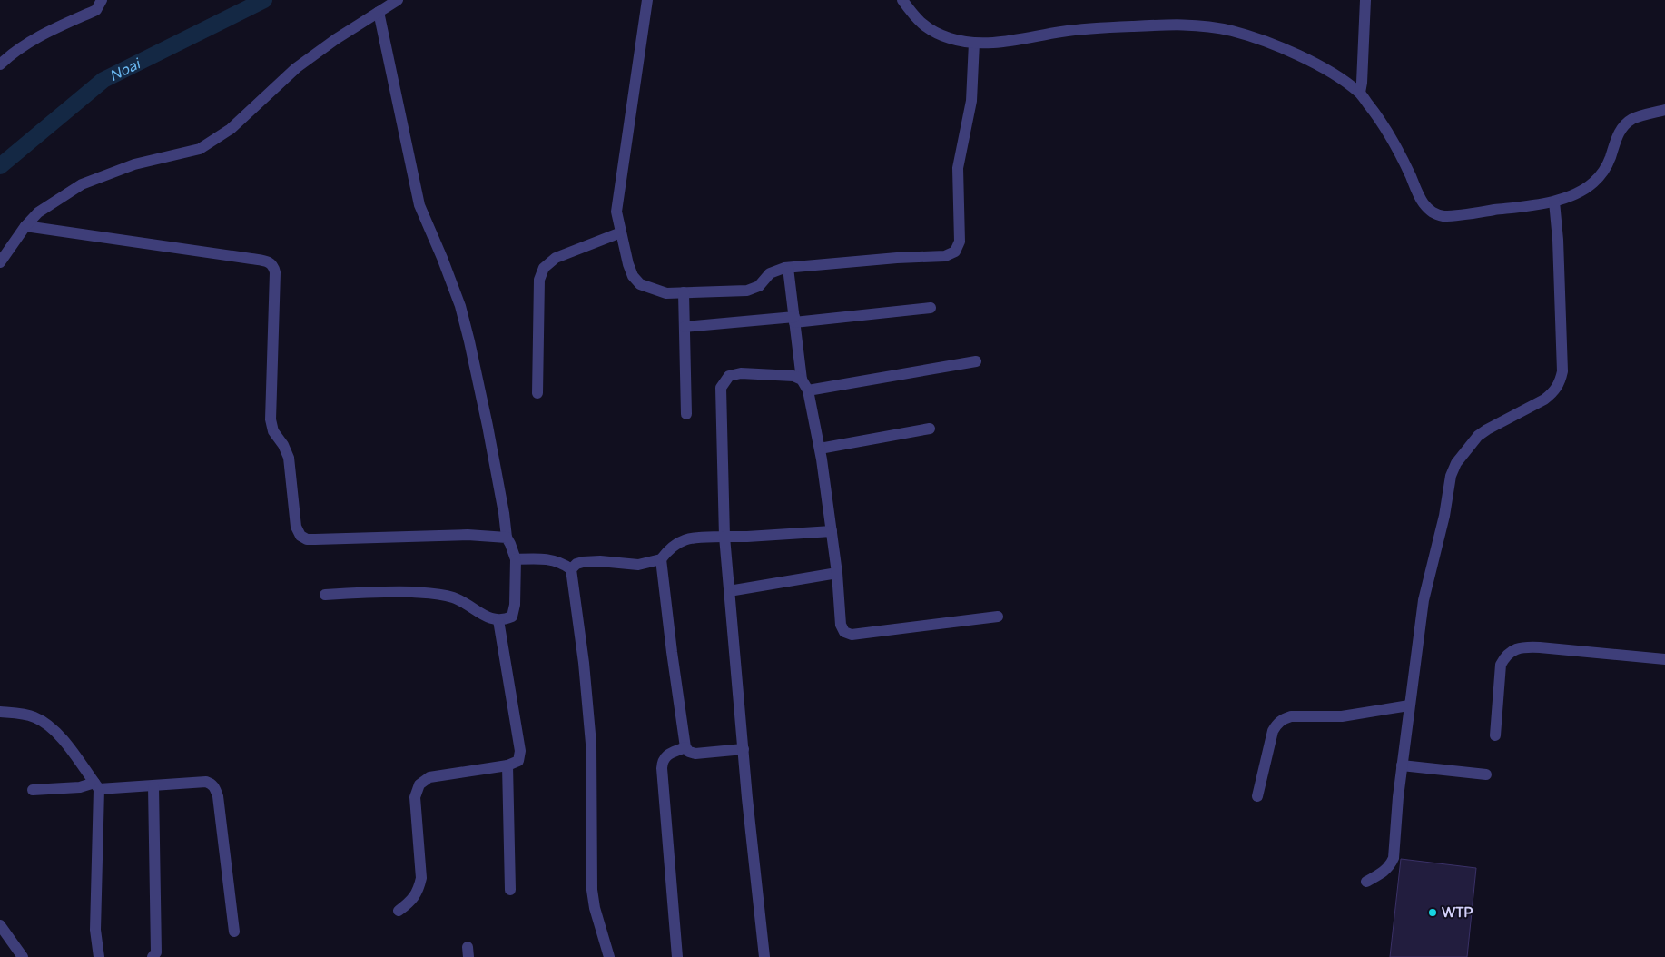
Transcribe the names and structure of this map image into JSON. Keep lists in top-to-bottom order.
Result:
{
  "water": ["Noai"],
  "places": ["WTP"]
}
